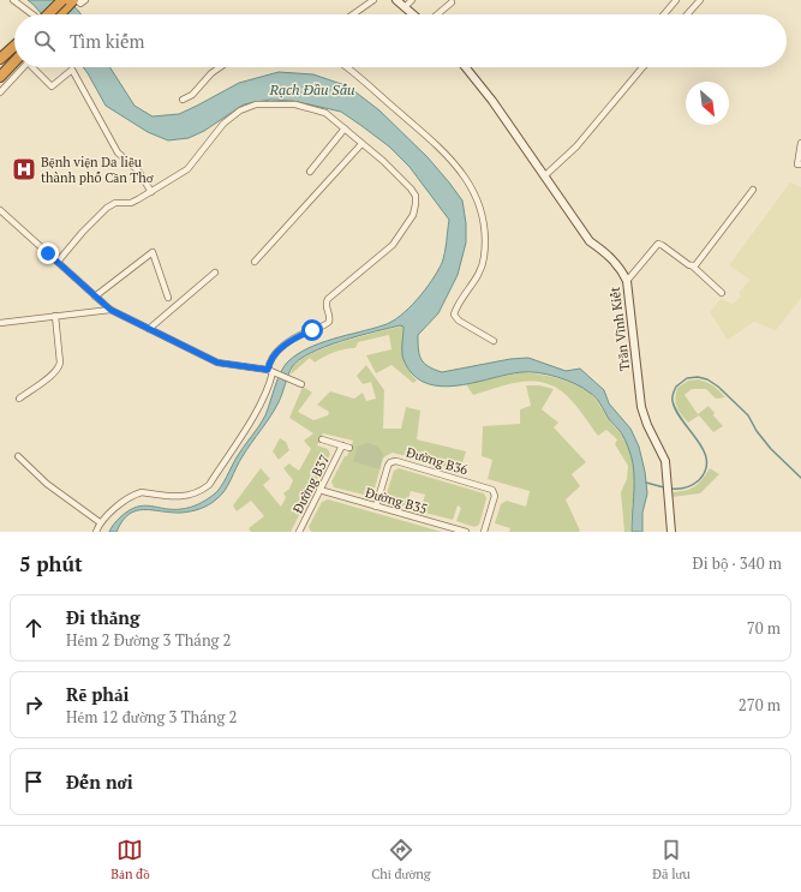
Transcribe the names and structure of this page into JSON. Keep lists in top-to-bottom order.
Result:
{
  "streets": {
    "street": [
      "Trần Vĩnh Kiết",
      "Đường B36",
      "Đường B37",
      "Đường B35"
    ]
  },
  "crossings": [
    ["Đường B36", "Đường B35"],
    ["Đường B37", "Đường B35"]
  ],
  "water": ["Rạch Đầu Sấu"],
  "places": {
    "hospital": ["Bệnh viện Da liễu thành phố Cần Thơ"]
  },
  "north": "bottom right",
  "page": {
    "search": "Tìm kiếm",
    "heading": ["5 phút", "Đi bộ · 340 m"],
    "list": [
      ["Đi thẳng", "Hẻm 2 Đường 3 Tháng 2", "70 m"],
      ["Rẽ phải", "Hẻm 12 đường 3 Tháng 2", "270 m"],
      "Đến nơi"
    ],
    "nav": ["Bản đồ", "Chỉ đường", "Đã lưu"]
  }
}
